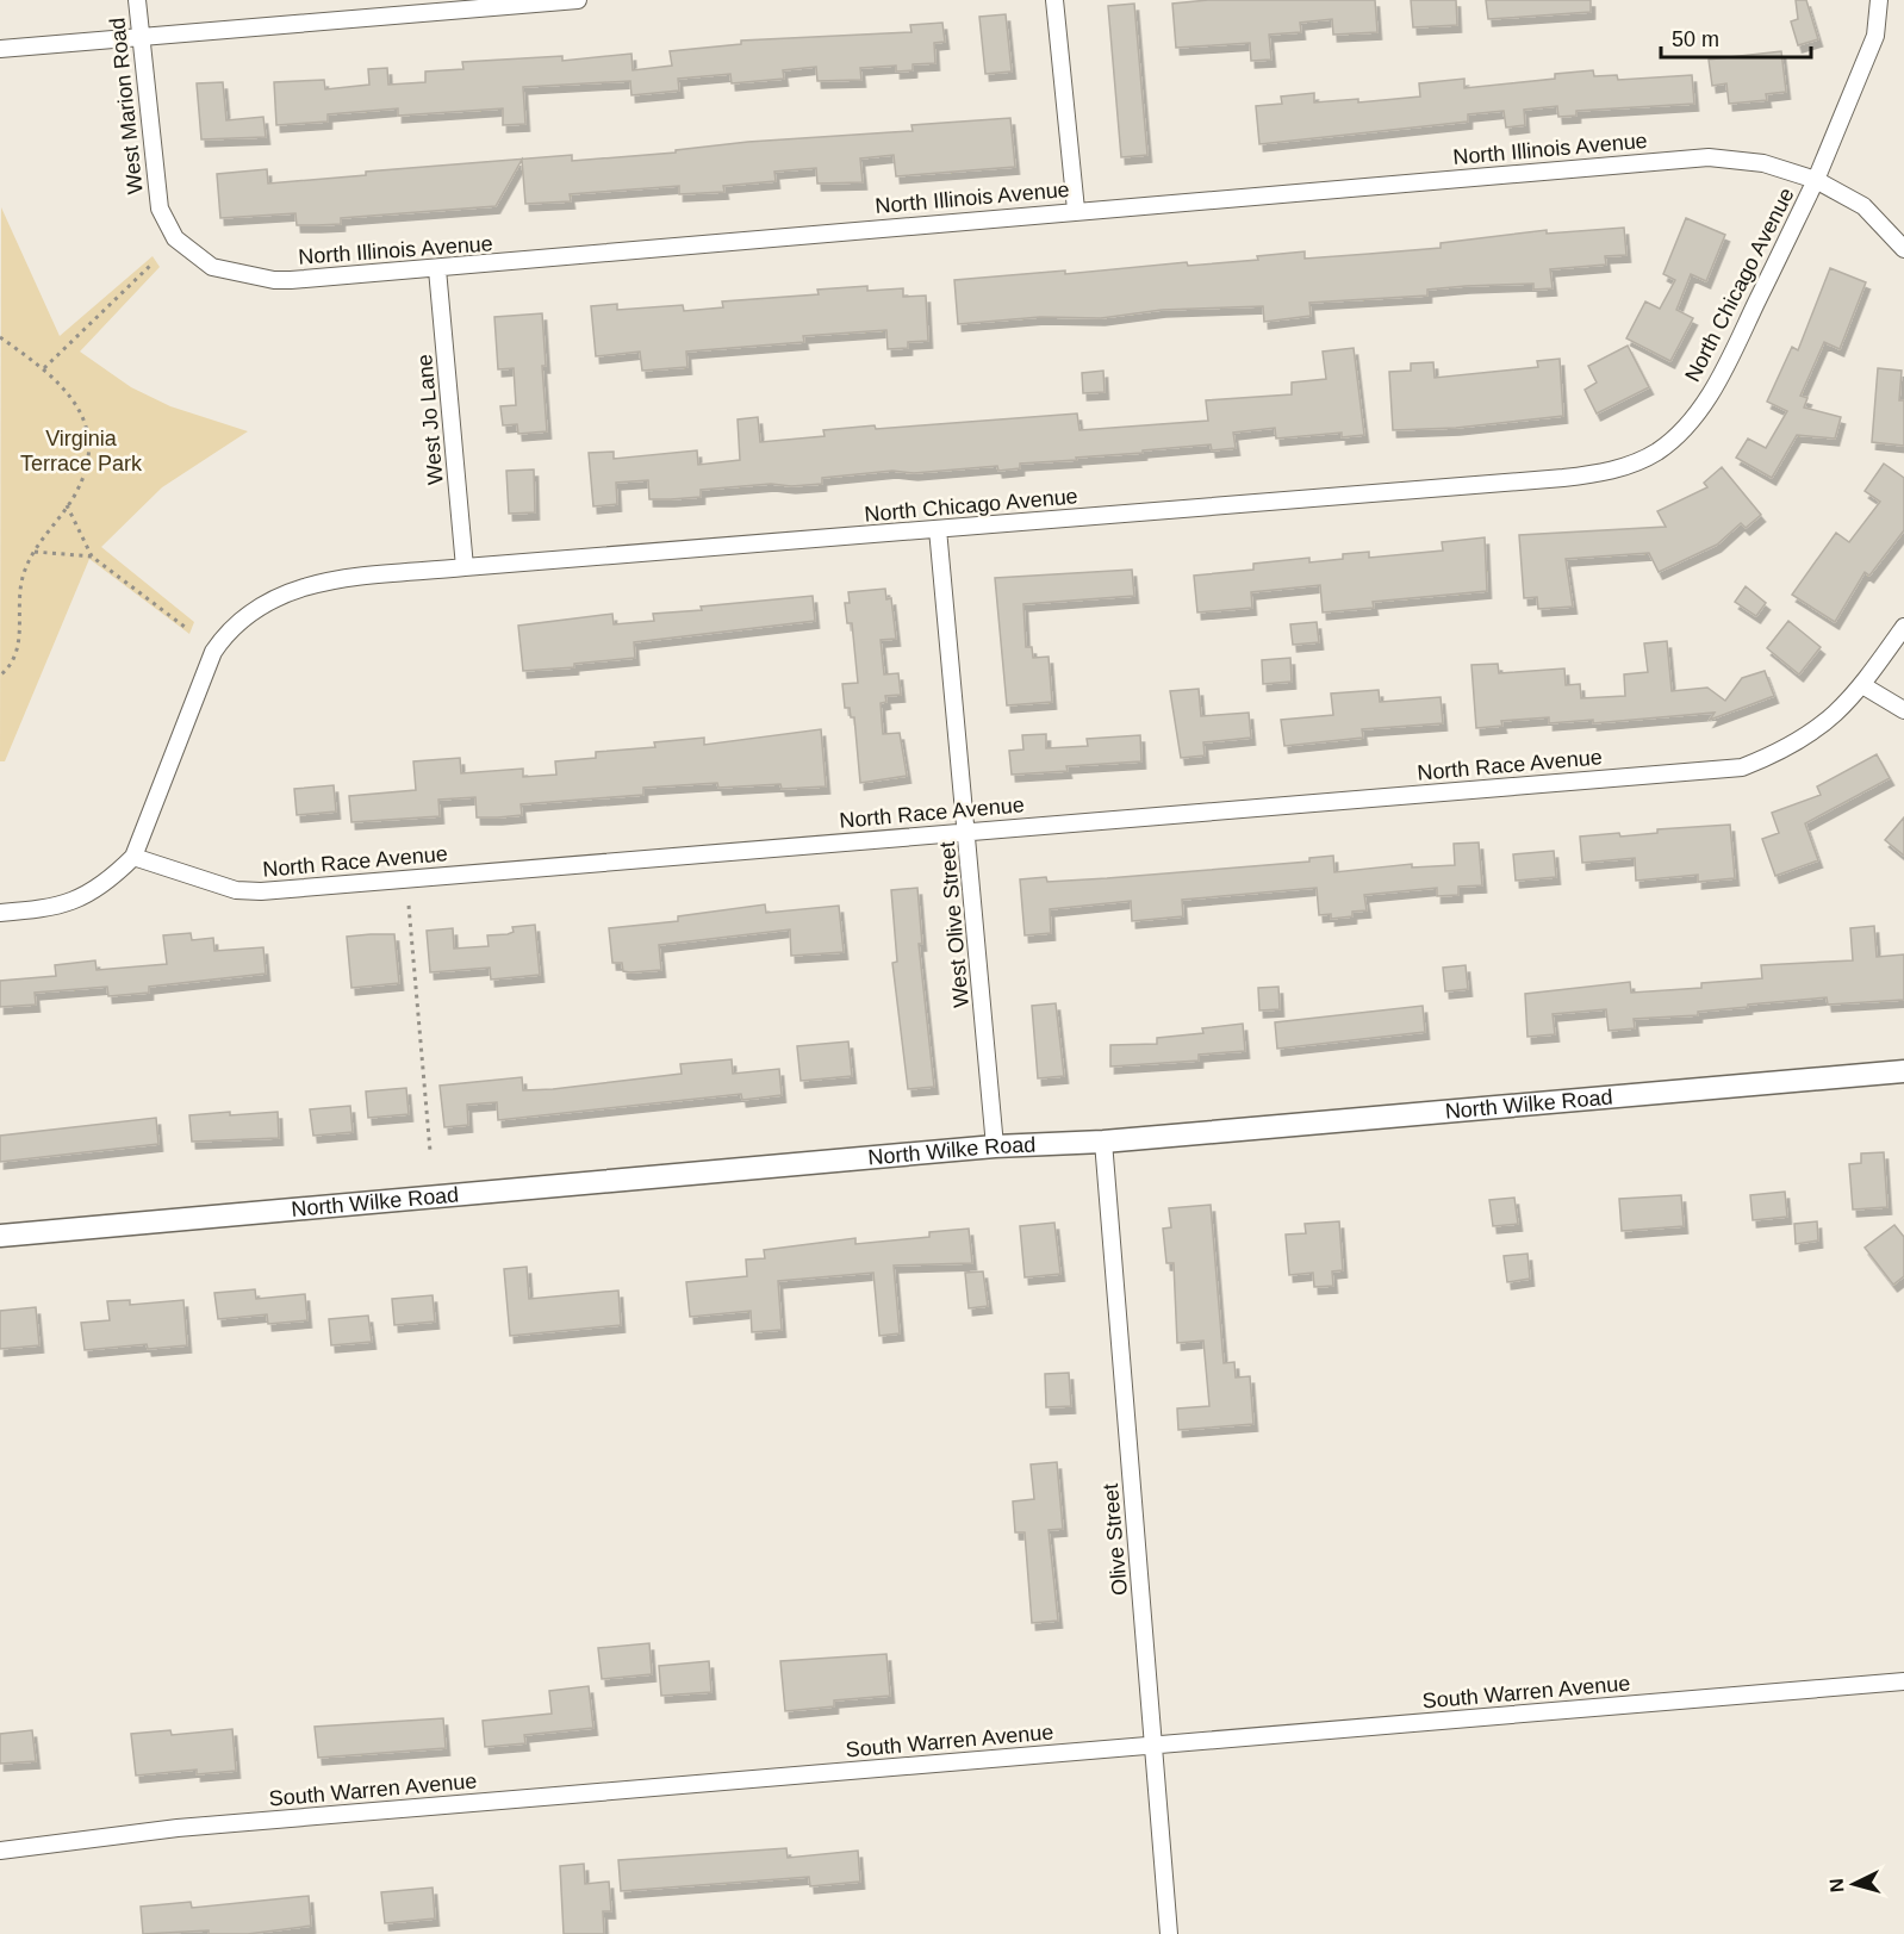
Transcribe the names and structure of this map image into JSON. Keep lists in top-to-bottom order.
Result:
{
  "streets": {
    "street": [
      "West Marion Road",
      "North Illinois Avenue",
      "North Chicago Avenue",
      "West Jo Lane",
      "North Race Avenue",
      "West Olive Street",
      "North Wilke Road",
      "Olive Street",
      "South Warren Avenue"
    ]
  },
  "crossings": [
    ["West Marion Road", "North Illinois Avenue"],
    ["North Illinois Avenue", "North Chicago Avenue"],
    ["North Illinois Avenue", "West Jo Lane"],
    ["North Chicago Avenue", "West Jo Lane"],
    ["North Chicago Avenue", "North Race Avenue"],
    ["North Chicago Avenue", "West Olive Street"],
    ["North Race Avenue", "West Olive Street"],
    ["West Olive Street", "North Wilke Road"],
    ["North Wilke Road", "Olive Street"],
    ["Olive Street", "South Warren Avenue"]
  ],
  "parks": ["Virginia Terrace Park"],
  "scale_bar": "50 m",
  "north": "left"
}
